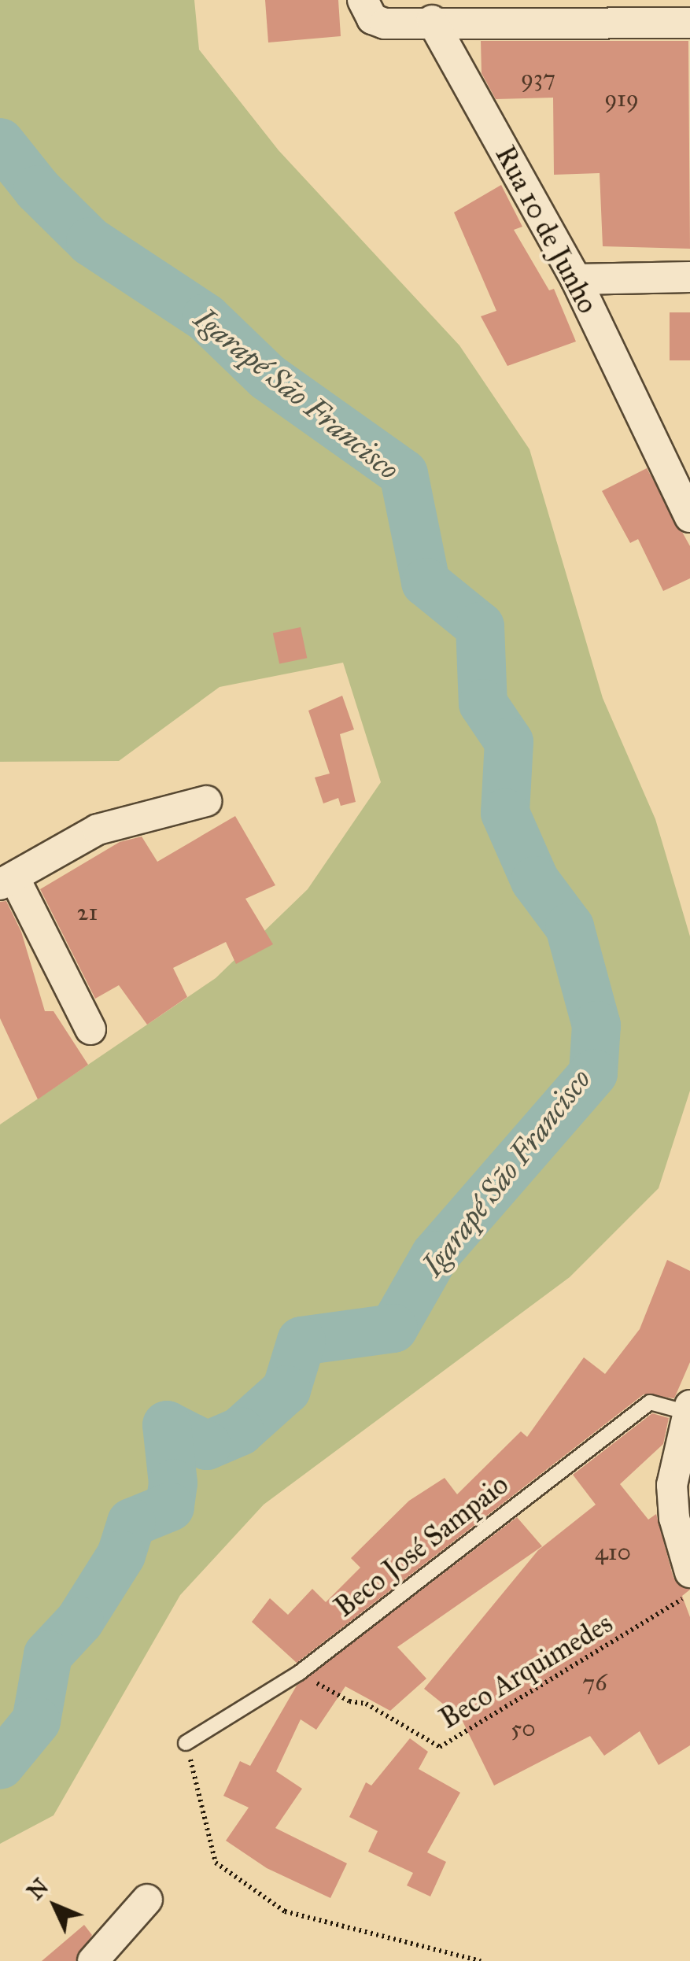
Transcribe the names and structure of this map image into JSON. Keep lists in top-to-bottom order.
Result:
{
  "streets": {
    "street": ["Rua 10 de Junho"],
    "lane": ["Beco José Sampaio"],
    "path": ["Beco Arquimedes"]
  },
  "crossings": [
    ["Beco José Sampaio", "Beco Arquimedes"]
  ],
  "water": ["Igarapé São Francisco"],
  "house_numbers": [
    "937",
    "919",
    "21",
    "410",
    "76",
    "50"
  ],
  "north": "top left"
}
